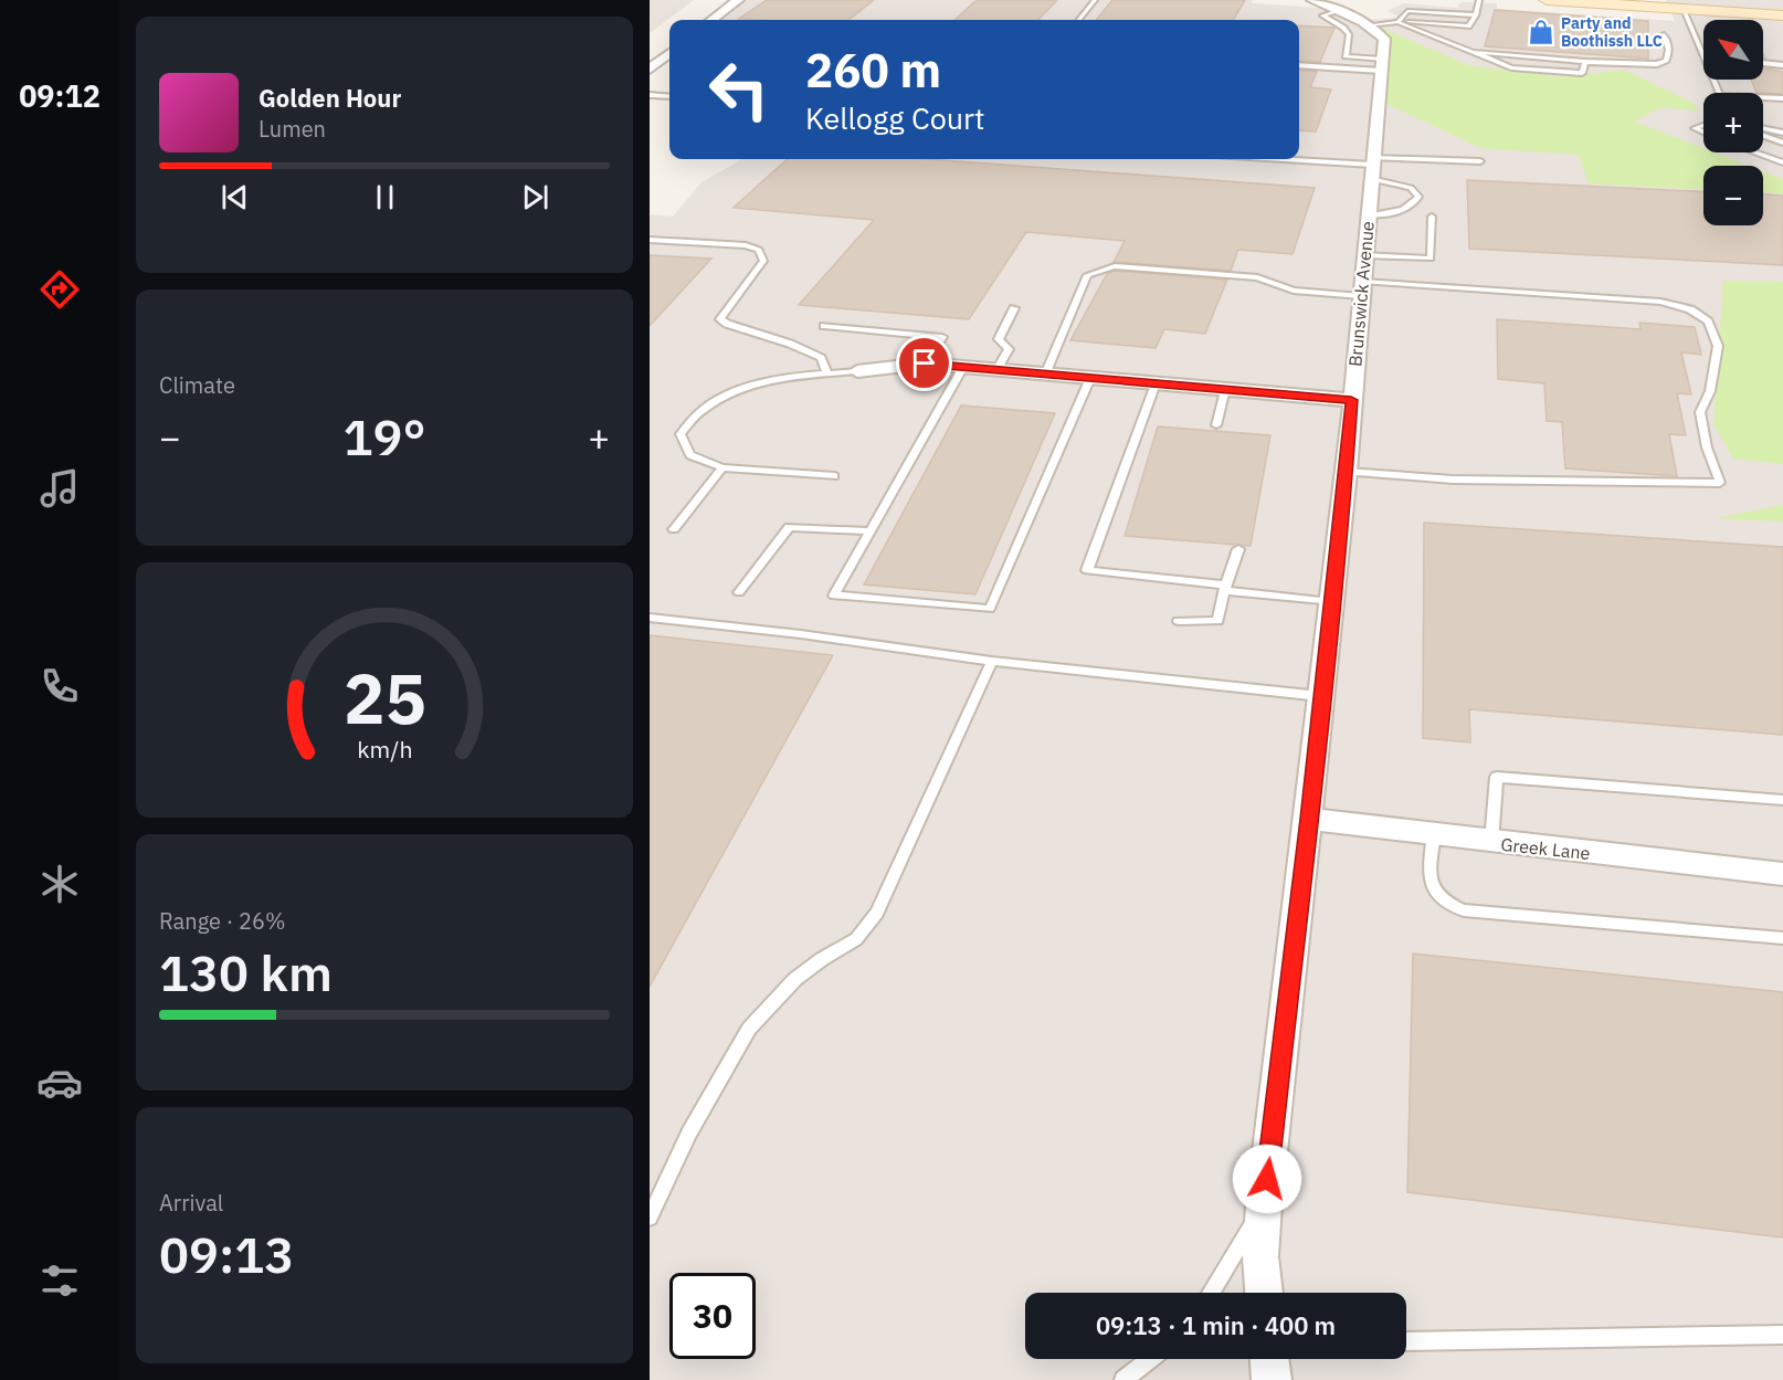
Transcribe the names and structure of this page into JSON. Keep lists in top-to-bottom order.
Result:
{
  "streets": {
    "street": ["Brunswick Avenue", "Greek Lane"]
  },
  "crossings": [
    ["Brunswick Avenue", "Greek Lane"]
  ],
  "places": {
    "shop": ["Party and Boothissh LLC"]
  },
  "north": "top left",
  "page": {
    "tabs": "09:12",
    "map_buttons": ["+", "−"],
    "turn": ["260 m", "Kellogg Court"],
    "song": ["Golden Hour", "Lumen"],
    "tile": [
      "Climate",
      ["Range · 26%", "130 km"],
      ["Arrival", "09:13"]
    ],
    "heat": ["−", "19°", "+"],
    "limit": "30",
    "trip": "09:13 · 1 min · 400 m",
    "gauge": ["25", "km/h"]
  }
}
